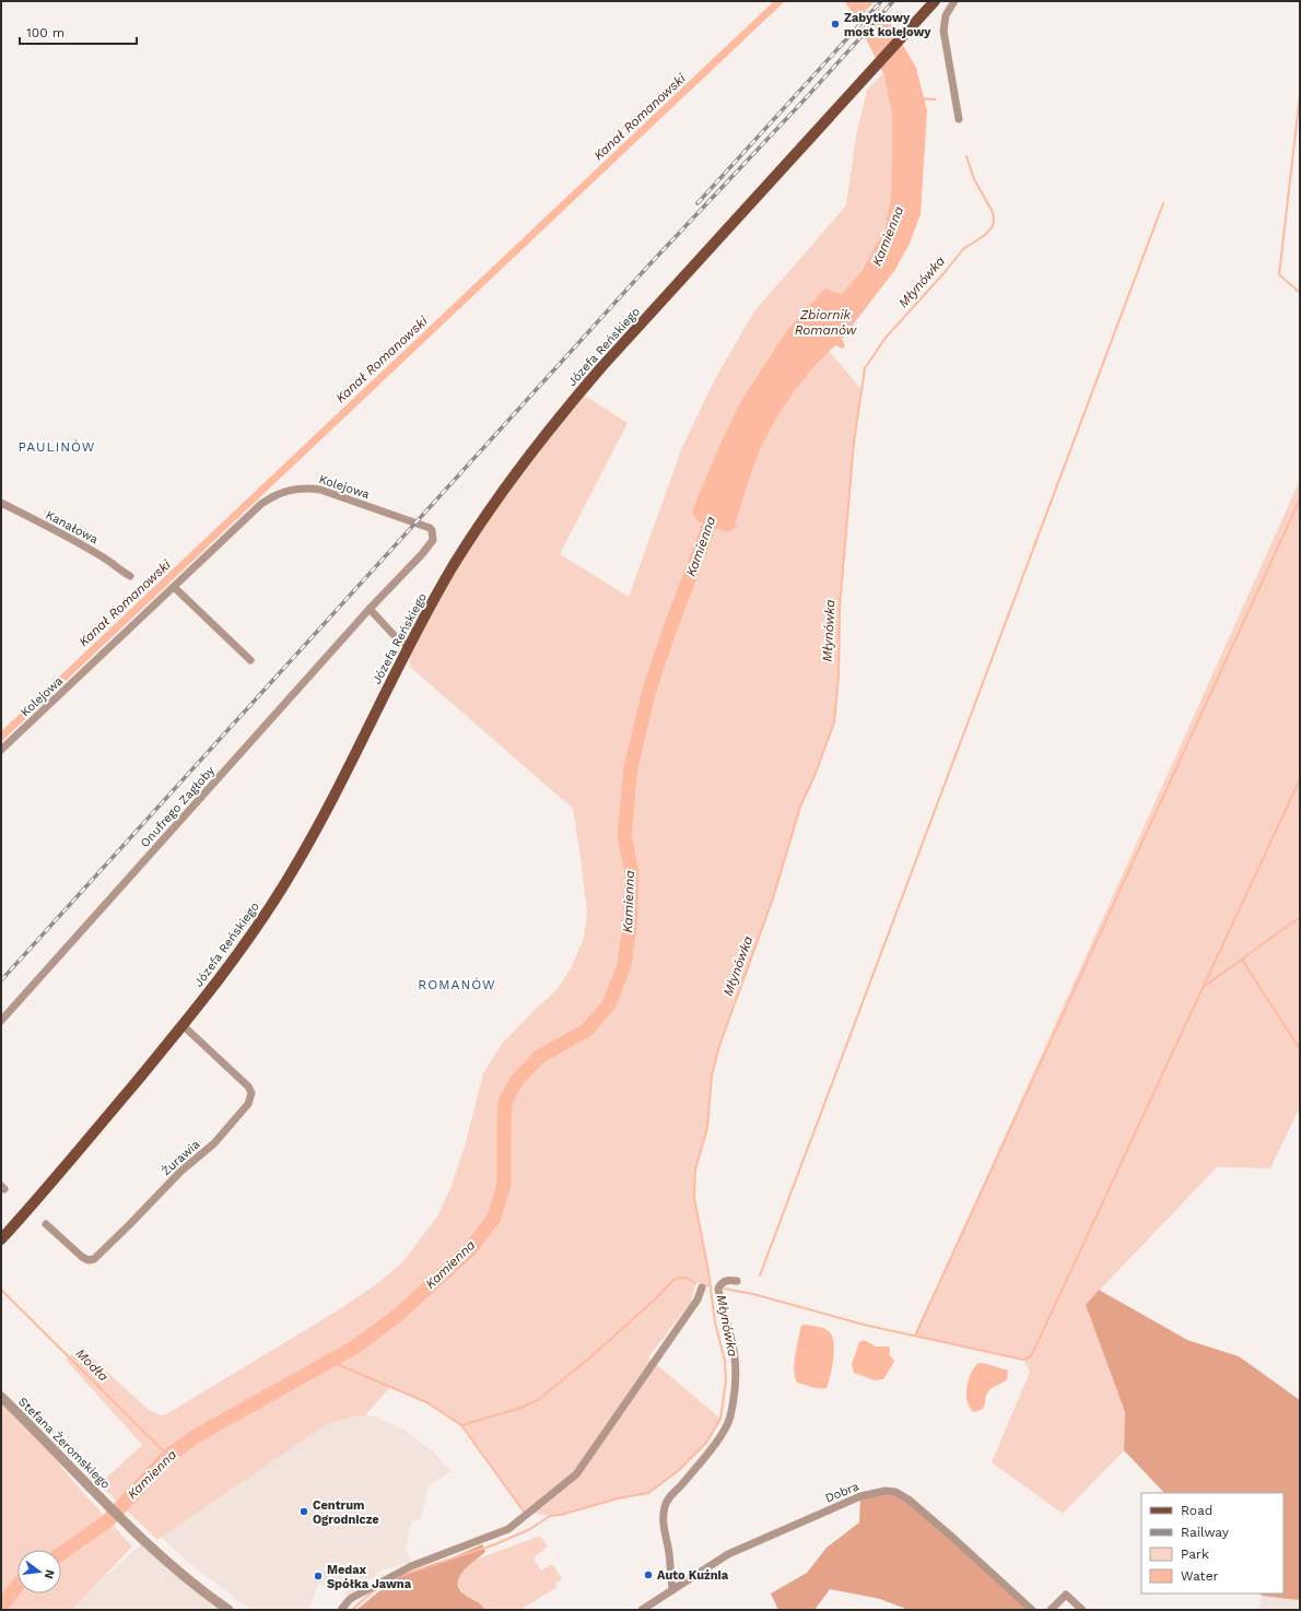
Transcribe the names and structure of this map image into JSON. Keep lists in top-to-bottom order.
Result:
{
  "streets": {
    "main road": ["Józefa Reńskiego"],
    "street": [
      "Kolejowa",
      "Kanałowa",
      "Onufrego Zagłoby",
      "Żurawia",
      "Stefana Żeromskiego",
      "Dobra"
    ]
  },
  "crossings": [
    ["Józefa Reńskiego", "Żurawia"],
    ["Kolejowa", "Onufrego Zagłoby"]
  ],
  "districts": ["PAULINÓW", "ROMANÓW"],
  "water": [
    "Kanał Romanowski",
    "Kamienna",
    "Młynówka",
    "Zbiornik Romanów",
    "Modła"
  ],
  "places": [
    "Zabytkowy most kolejowy",
    "Centrum Ogrodnicze",
    "Auto Kuźnia",
    "Medax Spółka Jawna"
  ],
  "legend": [
    "Road",
    "Railway",
    "Park",
    "Water"
  ],
  "scale_bar": "100 m",
  "north": "right"
}
